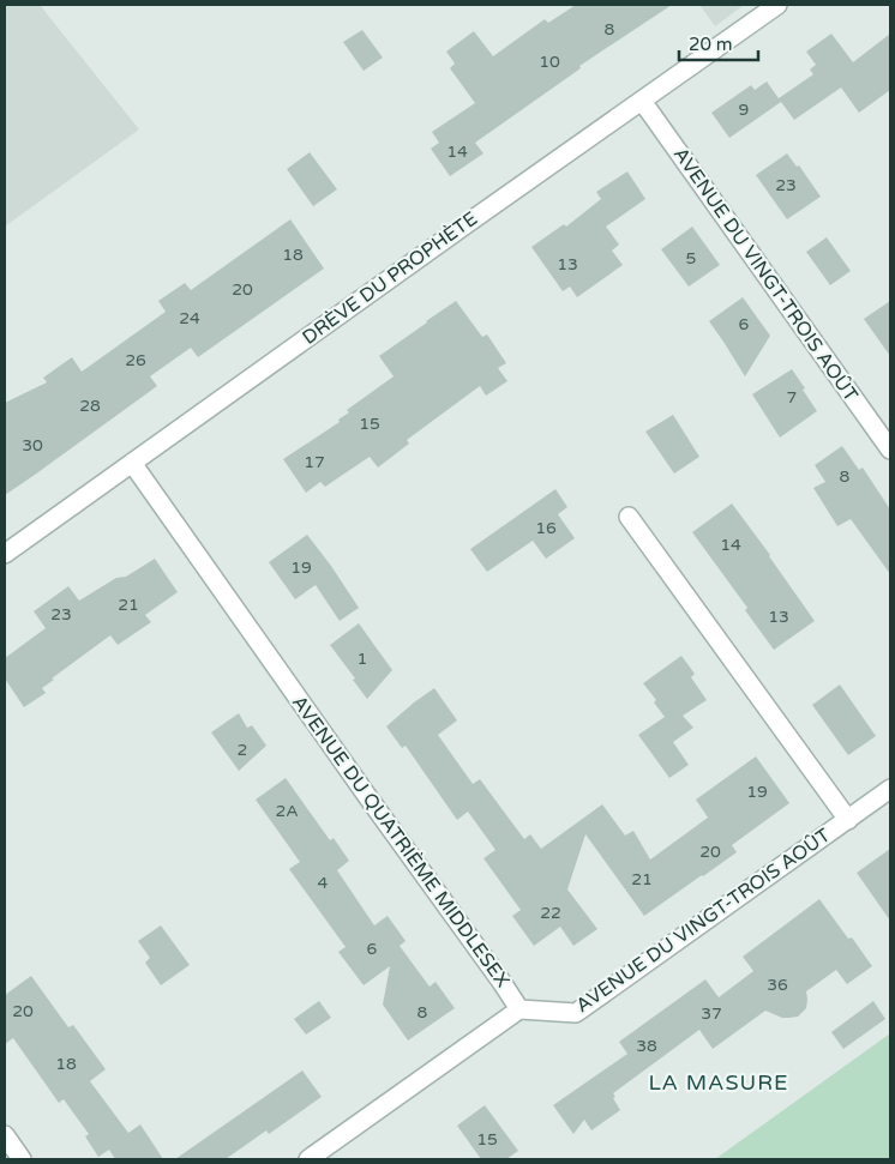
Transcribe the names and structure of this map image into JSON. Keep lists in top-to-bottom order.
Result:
{
  "streets": {
    "street": ["AVENUE DU VINGT-TROIS AOÛT", "DRÈVE DU PROPHÈTE", "AVENUE DU QUATRIÈME MIDDLESEX"]
  },
  "crossings": [
    ["AVENUE DU VINGT-TROIS AOÛT", "DRÈVE DU PROPHÈTE"],
    ["AVENUE DU VINGT-TROIS AOÛT", "AVENUE DU QUATRIÈME MIDDLESEX"],
    ["DRÈVE DU PROPHÈTE", "AVENUE DU QUATRIÈME MIDDLESEX"]
  ],
  "districts": ["LA MASURE"],
  "house_numbers": [
    "8",
    "10",
    "9",
    "14",
    "23",
    "18",
    "5",
    "13",
    "20",
    "24",
    "6",
    "26",
    "7",
    "28",
    "15",
    "30",
    "17",
    "8",
    "16",
    "14",
    "19",
    "21",
    "23",
    "13",
    "1",
    "2",
    "19",
    "2A",
    "20",
    "21",
    "4",
    "22",
    "6",
    "36",
    "20",
    "8",
    "37",
    "38",
    "18",
    "15"
  ],
  "scale_bar": "20 m"
}
